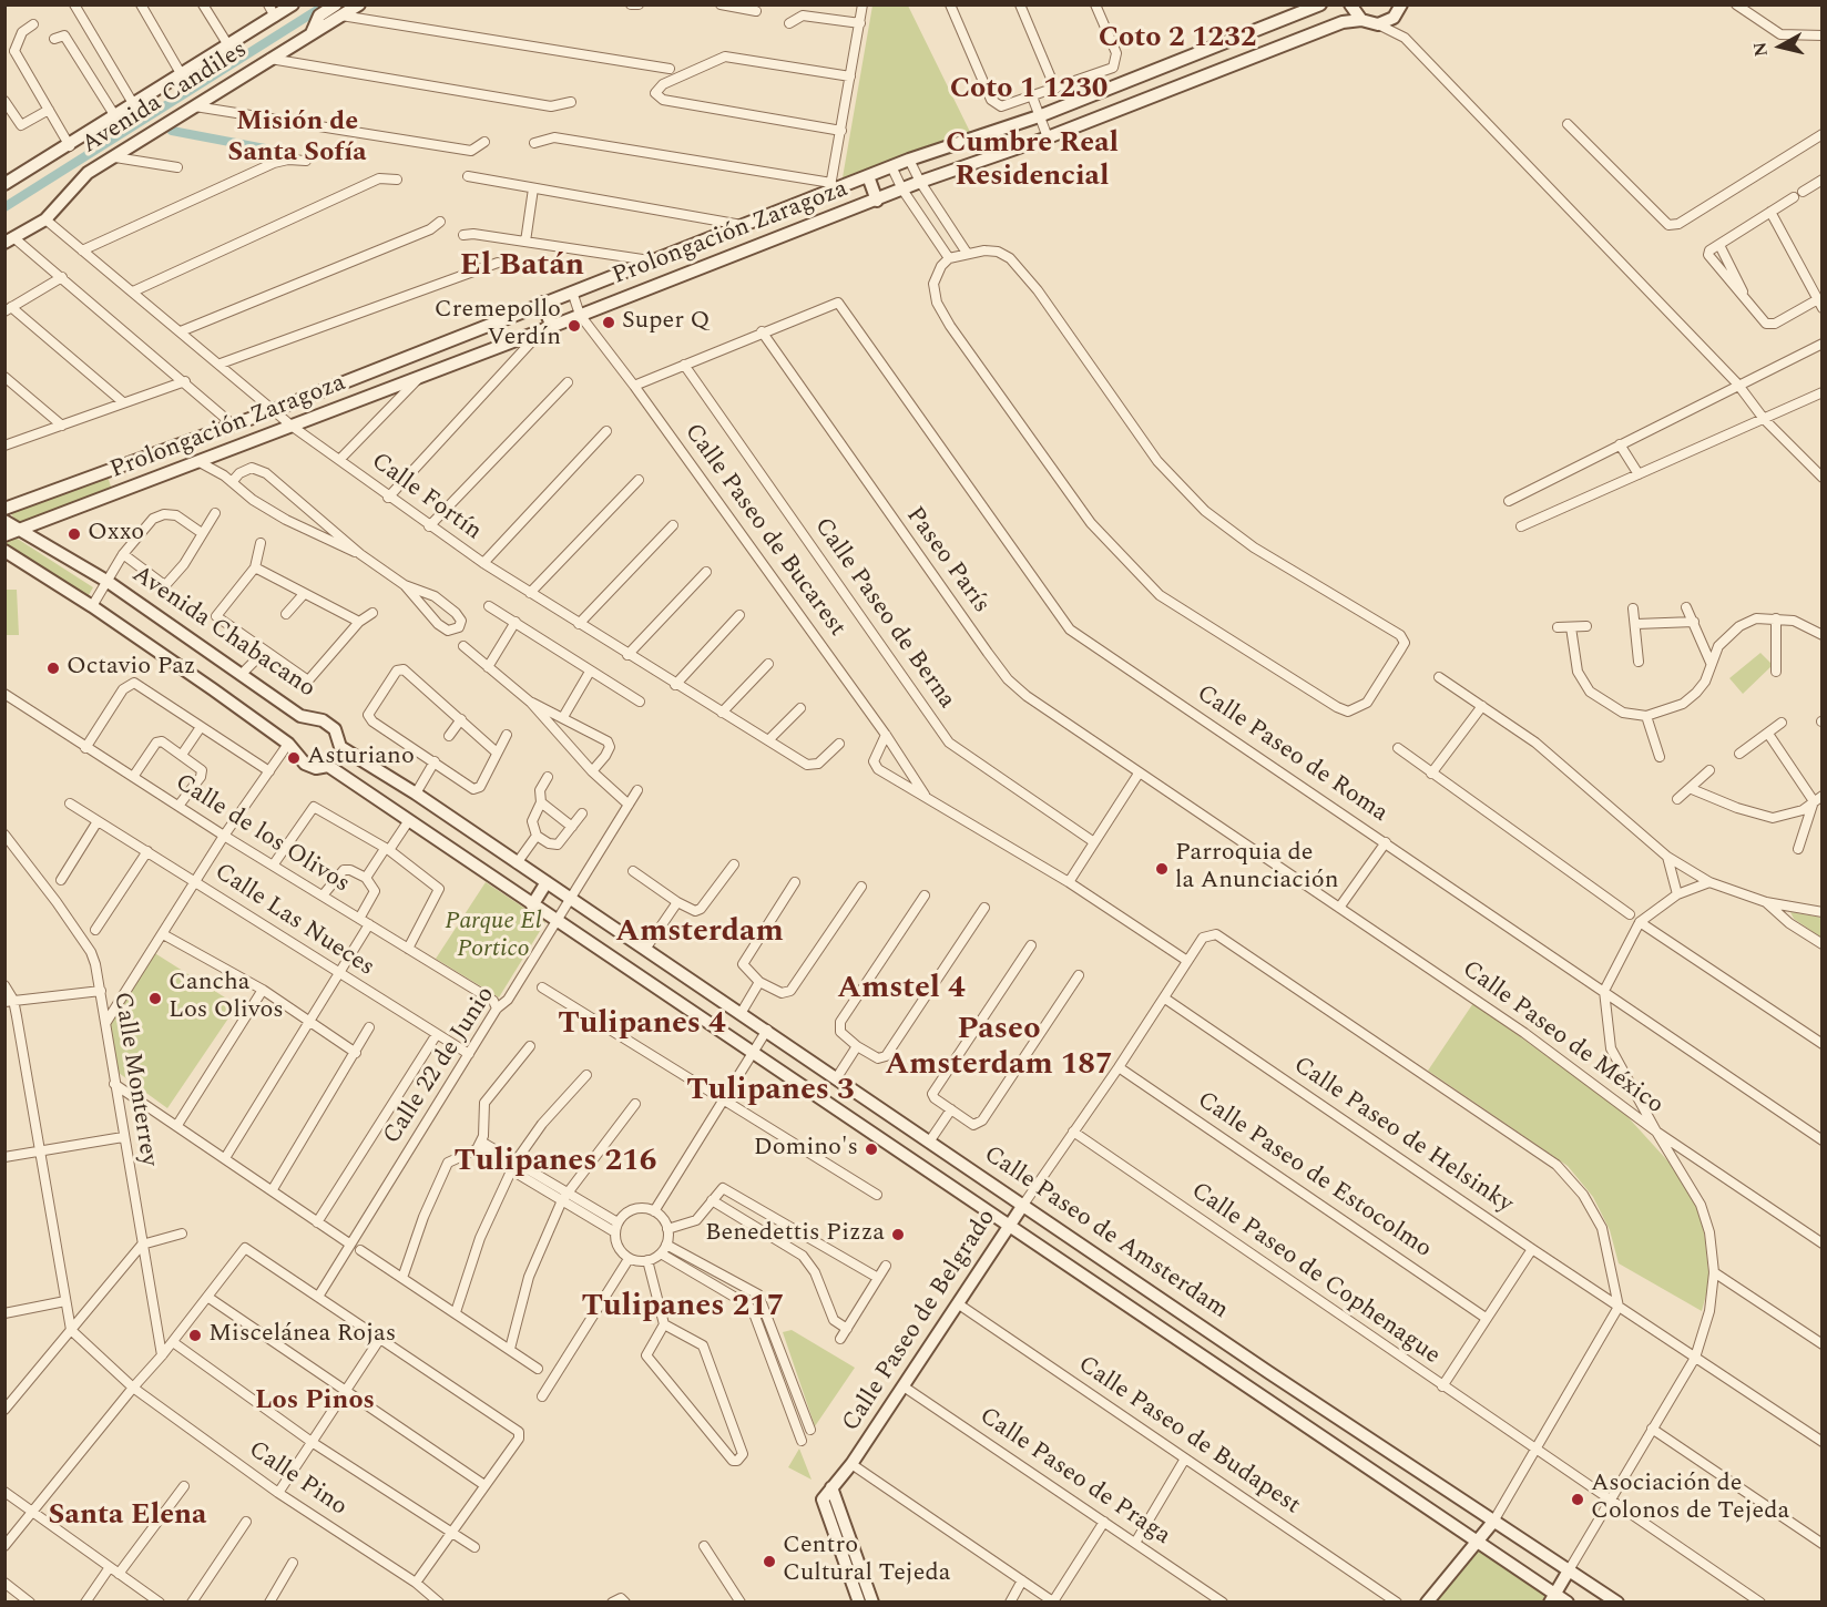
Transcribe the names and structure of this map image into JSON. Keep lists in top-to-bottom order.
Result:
{
  "streets": {
    "main road": [
      "Avenida Candiles",
      "Prolongación Zaragoza",
      "Avenida Chabacano",
      "Calle Paseo de México",
      "Calle Paseo de Amsterdam",
      "Calle Paseo de Belgrado"
    ],
    "street": [
      "Calle Fortín",
      "Calle Paseo de Bucarest",
      "Paseo París",
      "Calle Paseo de Berna",
      "Calle Paseo de Roma",
      "Calle de los Olivos",
      "Calle Las Nueces",
      "Calle 22 de Junio",
      "Calle Monterrey",
      "Calle Paseo de Helsinky",
      "Calle Paseo de Estocolmo",
      "Calle Paseo de Cophenague",
      "Calle Paseo de Budapest",
      "Calle Paseo de Praga",
      "Calle Pino"
    ]
  },
  "crossings": [
    ["Avenida Candiles", "Calle Fortín"],
    ["Prolongación Zaragoza", "Calle Fortín"],
    ["Prolongación Zaragoza", "Calle Paseo de Bucarest"],
    ["Prolongación Zaragoza", "Avenida Chabacano"],
    ["Paseo París", "Calle Paseo de Roma"],
    ["Paseo París", "Calle Paseo de México"],
    ["Avenida Chabacano", "Calle 22 de Junio"],
    ["Avenida Chabacano", "Calle Paseo de Amsterdam"],
    ["Calle de los Olivos", "Calle 22 de Junio"],
    ["Calle Las Nueces", "Calle 22 de Junio"],
    ["Calle Paseo de México", "Calle Paseo de Helsinky"],
    ["Calle Paseo de México", "Calle Paseo de Amsterdam"],
    ["Calle Paseo de México", "Calle Paseo de Cophenague"],
    ["Calle 22 de Junio", "Calle Paseo de Amsterdam"],
    ["Calle Paseo de Helsinky", "Calle Paseo de Belgrado"],
    ["Calle Paseo de Estocolmo", "Calle Paseo de Belgrado"],
    ["Calle Paseo de Amsterdam", "Calle Paseo de Belgrado"],
    ["Calle Paseo de Cophenague", "Calle Paseo de Belgrado"],
    ["Calle Paseo de Belgrado", "Calle Paseo de Budapest"],
    ["Calle Paseo de Belgrado", "Calle Paseo de Praga"]
  ],
  "districts": [
    "Coto 2 1232",
    "Coto 1 1230",
    "Misión de Santa Sofía",
    "Cumbre Real Residencial",
    "El Batán",
    "Amsterdam",
    "Amstel 4",
    "Tulipanes 4",
    "Paseo Amsterdam 187",
    "Tulipanes 3",
    "Tulipanes 216",
    "Tulipanes 217",
    "Los Pinos",
    "Santa Elena"
  ],
  "parks": ["Parque El Portico"],
  "places": [
    "Super Q",
    "Cremepollo Verdín",
    "Oxxo",
    "Octavio Paz",
    "Asturiano",
    "Parroquia de la Anunciación",
    "Cancha Los Olivos",
    "Domino's",
    "Benedettis Pizza",
    "Miscelánea Rojas",
    "Asociación de Colonos de Tejeda",
    "Centro Cultural Tejeda"
  ],
  "north": "left"
}
